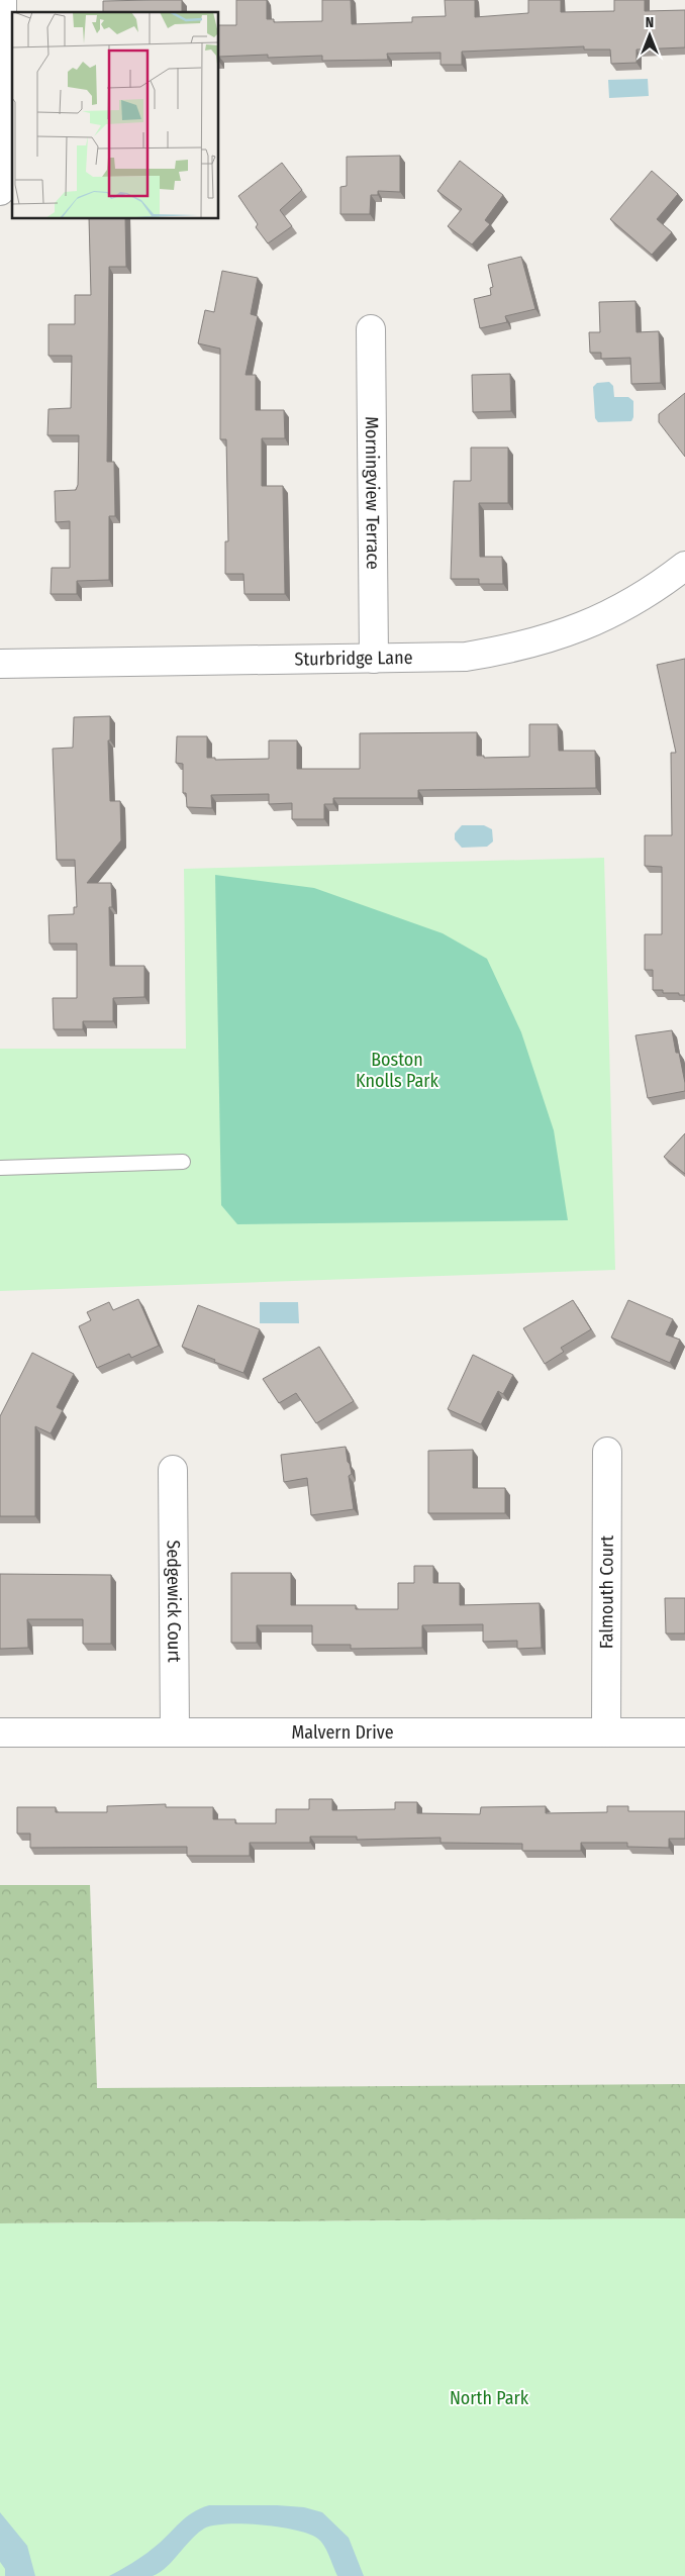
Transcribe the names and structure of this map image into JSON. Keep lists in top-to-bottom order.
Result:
{
  "streets": {
    "street": [
      "Morningview Terrace",
      "Sturbridge Lane",
      "Falmouth Court",
      "Sedgewick Court",
      "Malvern Drive"
    ]
  },
  "crossings": [
    ["Morningview Terrace", "Sturbridge Lane"],
    ["Falmouth Court", "Malvern Drive"],
    ["Sedgewick Court", "Malvern Drive"]
  ],
  "parks": ["Boston Knolls Park", "North Park"],
  "north": "top"
}
